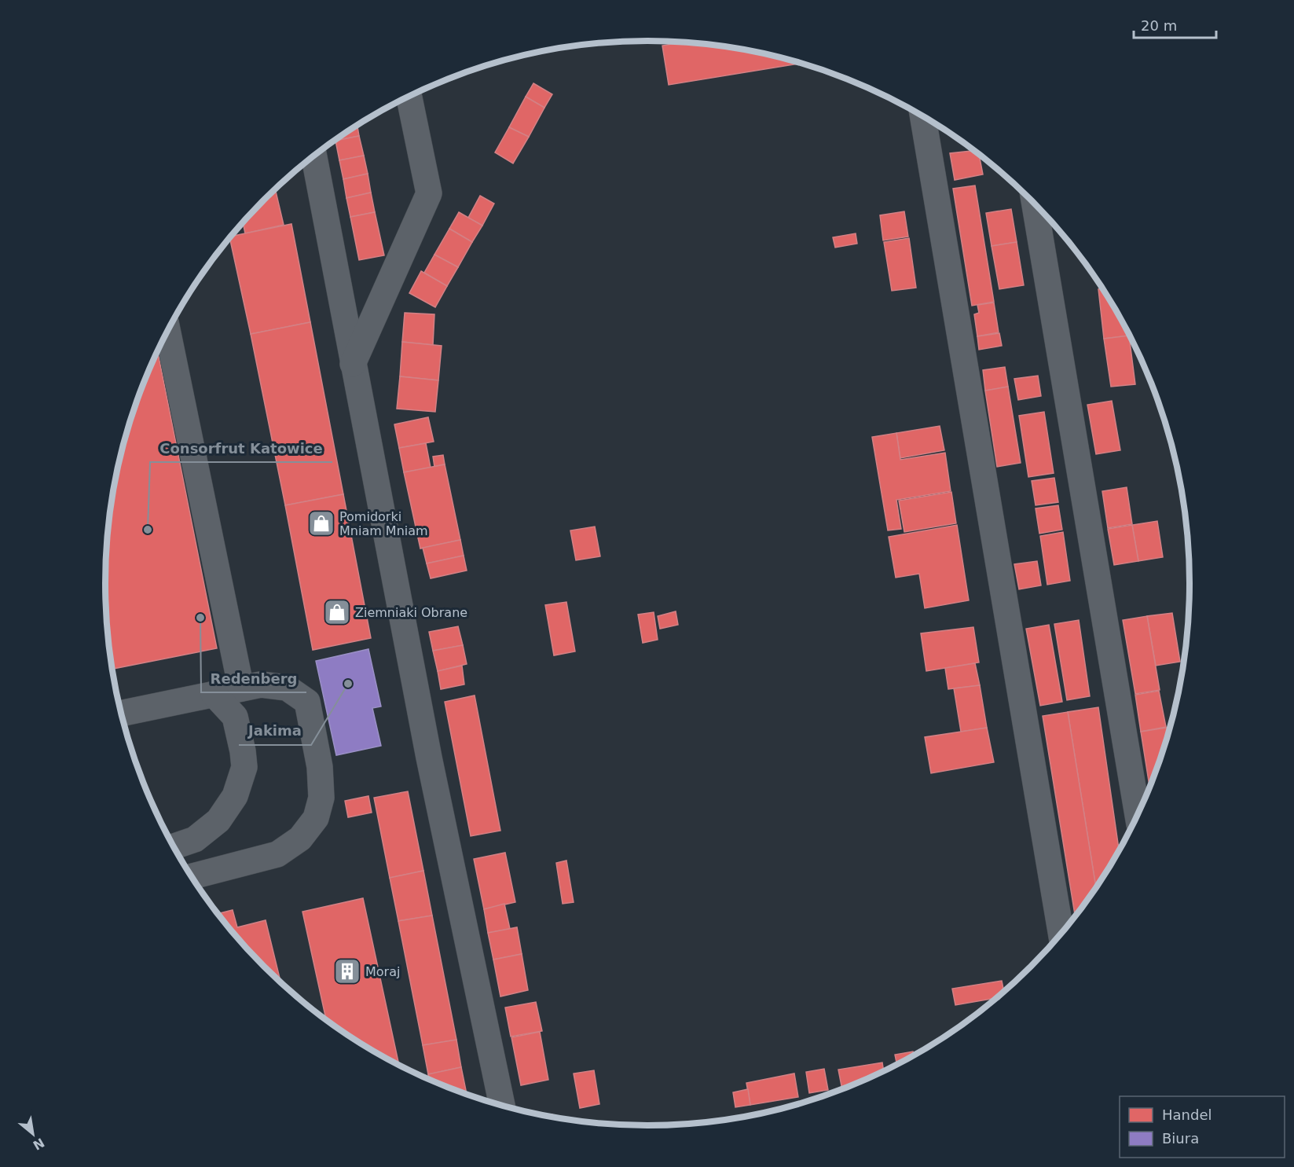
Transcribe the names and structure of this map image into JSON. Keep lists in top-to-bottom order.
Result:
{
  "places": {
    "shop": ["Pomidorki Mniam Mniam", "Ziemniaki Obrane"],
    "other": ["Consorfrut Katowice", "Redenberg", "Jakima"],
    "building": ["Moraj"]
  },
  "legend": ["Handel", "Biura"],
  "scale_bar": "20 m",
  "north": "bottom right"
}
